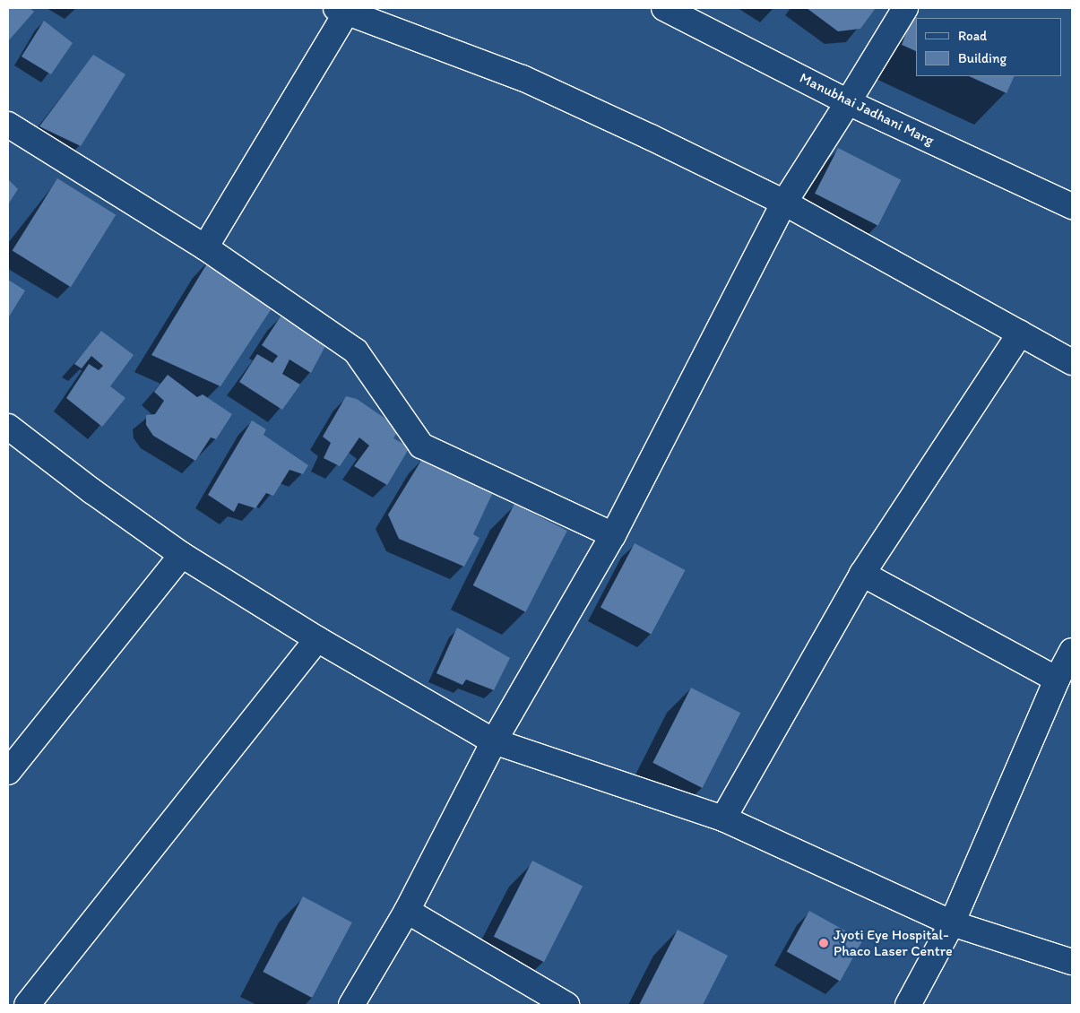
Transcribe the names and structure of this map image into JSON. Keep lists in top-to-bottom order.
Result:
{
  "streets": {
    "street": ["Manubhai Jadhani Marg"]
  },
  "places": ["Jyoti Eye Hospital- Phaco Laser Centre"],
  "legend": ["Road", "Building"]
}
